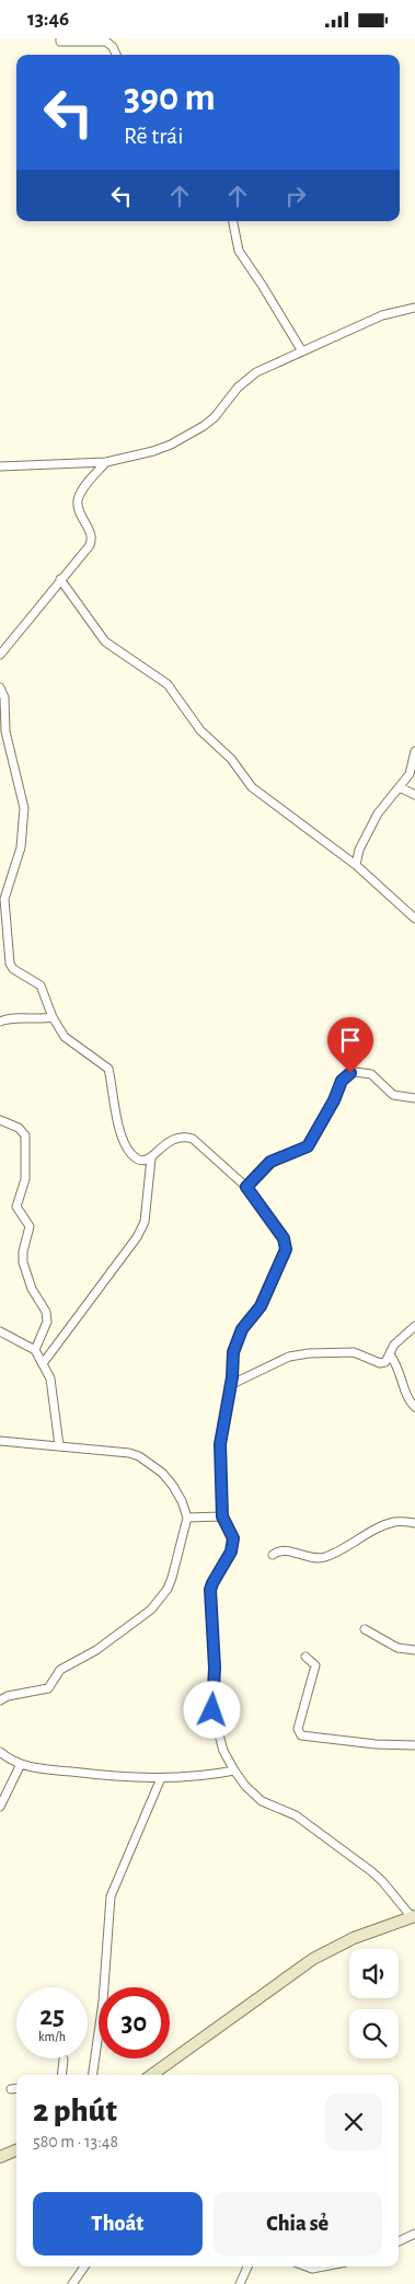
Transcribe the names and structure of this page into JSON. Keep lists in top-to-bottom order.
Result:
{
  "page": {
    "status": "13:46",
    "turn": ["390 m", "Rẽ trái"],
    "speed": "25 km/h",
    "limit": "30",
    "heading": ["2 phút", "580 m · 13:48"],
    "buttons": ["Thoát", "Chia sẻ"]
  }
}
